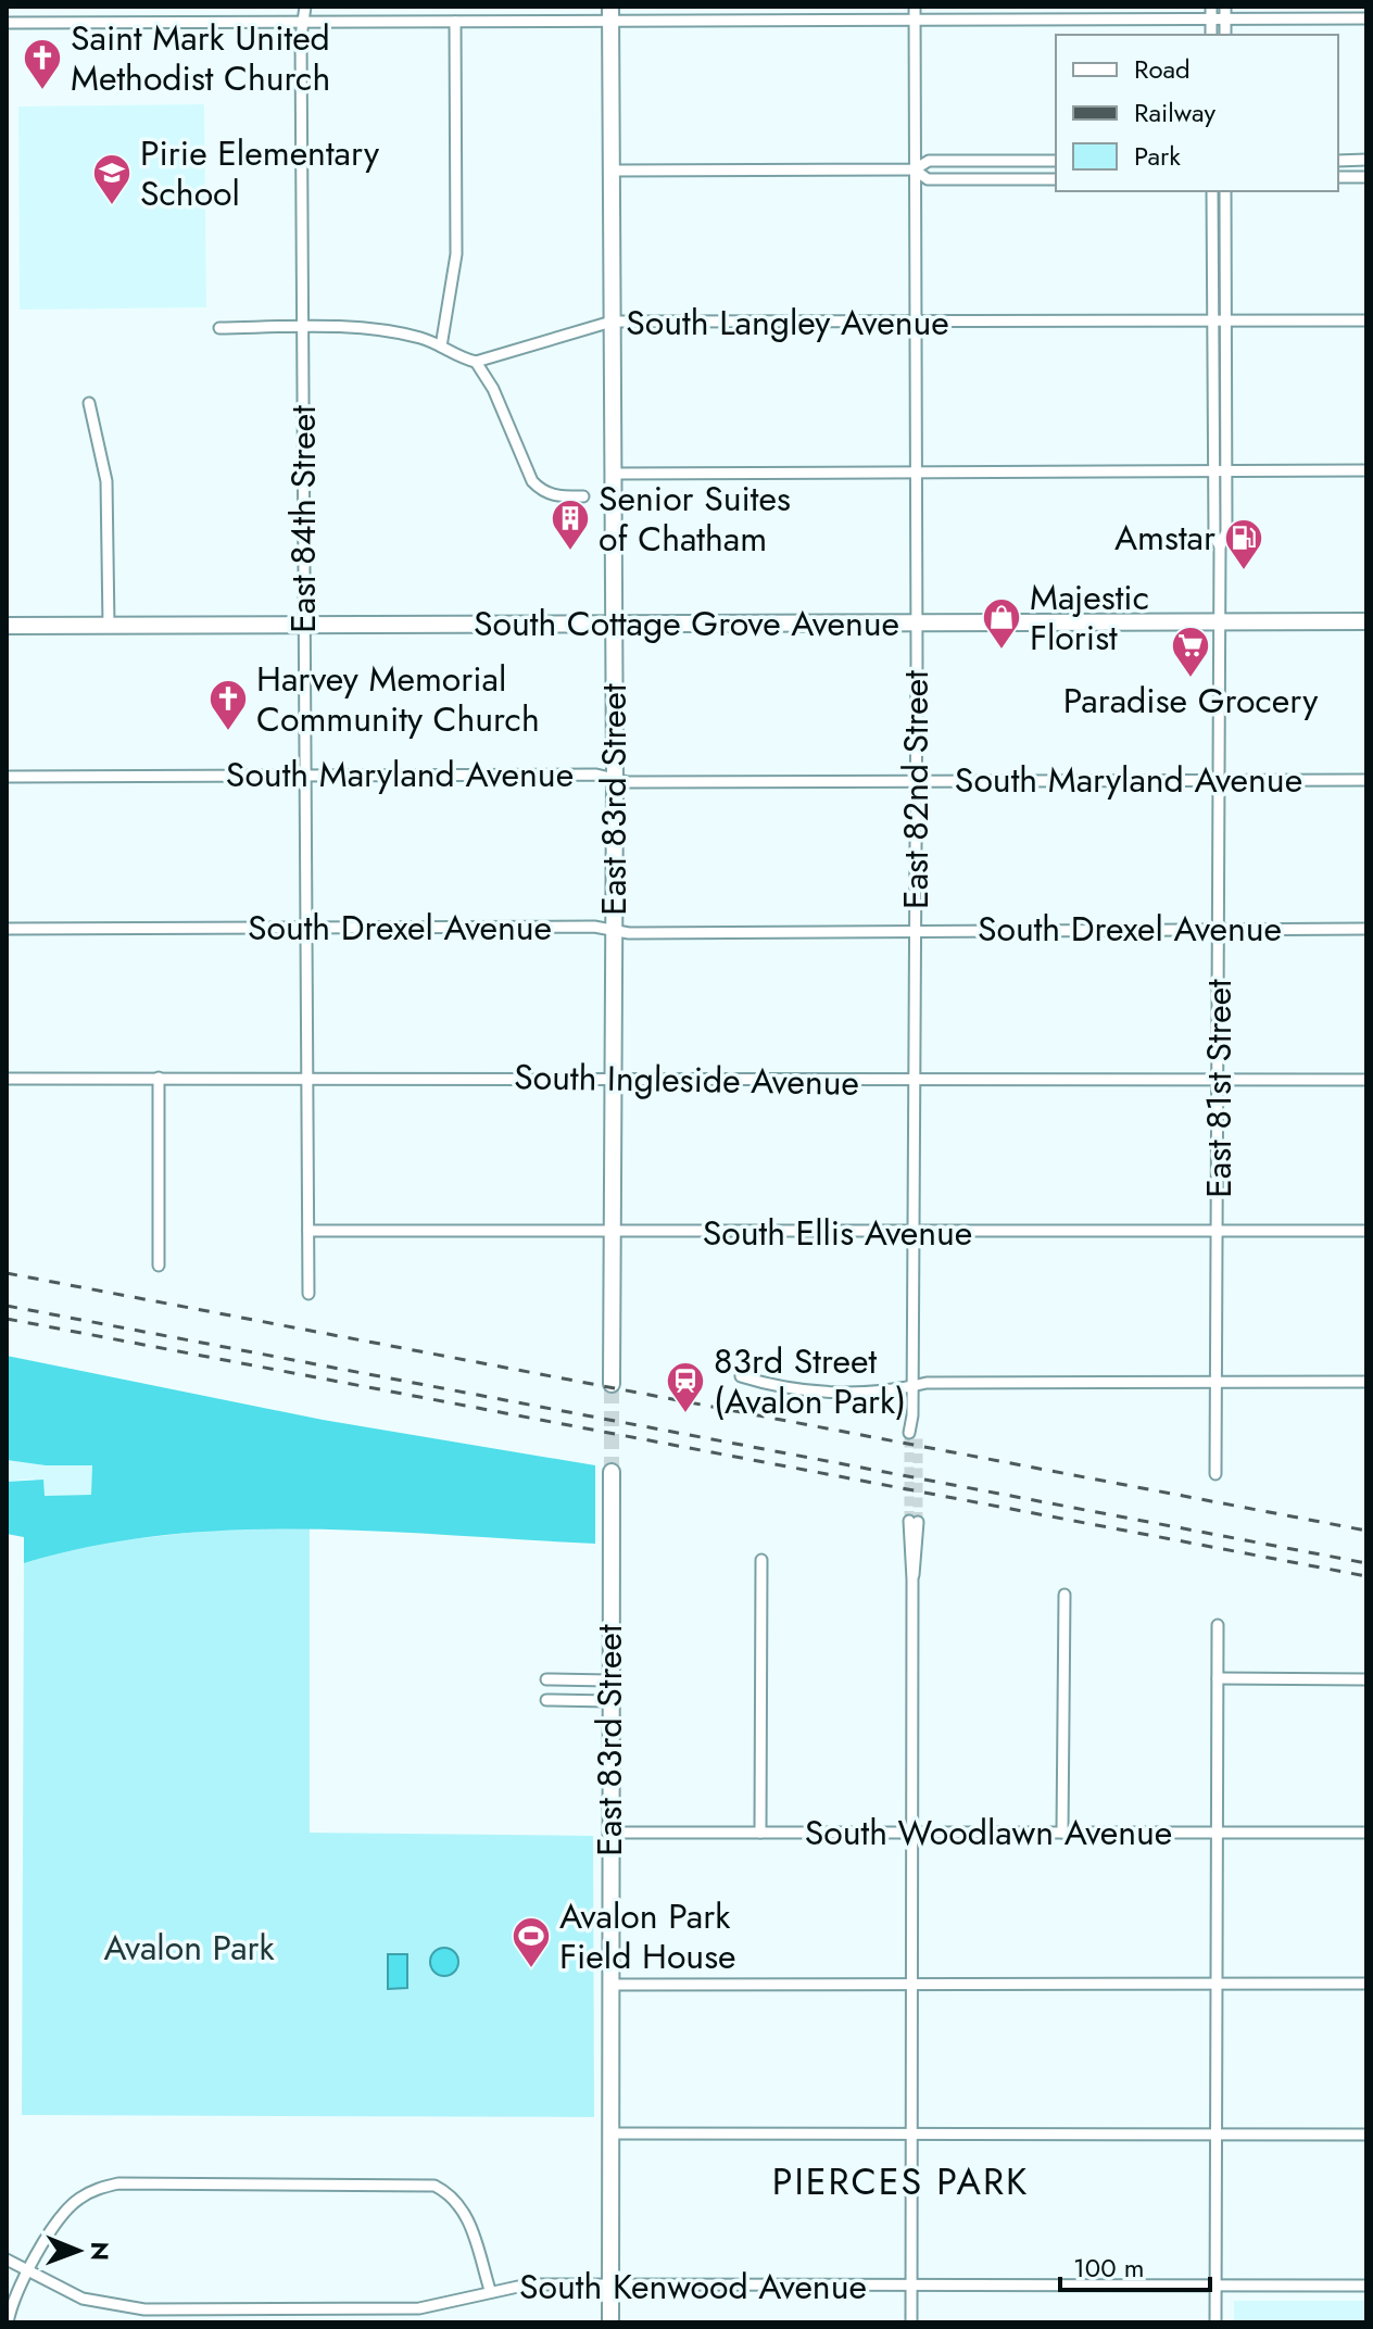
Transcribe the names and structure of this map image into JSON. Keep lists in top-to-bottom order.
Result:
{
  "streets": {
    "street": [
      "South Langley Avenue",
      "East 84th Street",
      "South Cottage Grove Avenue",
      "South Maryland Avenue",
      "East 82nd Street",
      "East 83rd Street",
      "South Drexel Avenue",
      "South Ingleside Avenue",
      "East 81st Street",
      "South Ellis Avenue",
      "South Woodlawn Avenue",
      "South Kenwood Avenue"
    ]
  },
  "crossings": [
    ["South Langley Avenue", "East 82nd Street"],
    ["South Langley Avenue", "East 83rd Street"],
    ["South Langley Avenue", "East 81st Street"],
    ["East 84th Street", "South Cottage Grove Avenue"],
    ["East 84th Street", "South Maryland Avenue"],
    ["East 84th Street", "South Drexel Avenue"],
    ["East 84th Street", "South Ingleside Avenue"],
    ["East 84th Street", "South Ellis Avenue"],
    ["South Cottage Grove Avenue", "East 82nd Street"],
    ["South Cottage Grove Avenue", "East 83rd Street"],
    ["South Cottage Grove Avenue", "East 81st Street"],
    ["South Maryland Avenue", "East 82nd Street"],
    ["South Maryland Avenue", "East 83rd Street"],
    ["South Maryland Avenue", "East 81st Street"],
    ["East 82nd Street", "South Drexel Avenue"],
    ["East 82nd Street", "South Ingleside Avenue"],
    ["East 82nd Street", "South Ellis Avenue"],
    ["East 83rd Street", "South Drexel Avenue"],
    ["East 83rd Street", "South Ingleside Avenue"],
    ["East 83rd Street", "South Ellis Avenue"],
    ["East 83rd Street", "South Woodlawn Avenue"],
    ["East 83rd Street", "South Kenwood Avenue"],
    ["South Drexel Avenue", "East 81st Street"],
    ["South Ingleside Avenue", "East 81st Street"],
    ["East 81st Street", "South Ellis Avenue"]
  ],
  "districts": ["PIERCES PARK"],
  "parks": ["Avalon Park"],
  "places": {
    "church": ["Saint Mark United Methodist Church", "Harvey Memorial Community Church"],
    "school or university": ["Pirie Elementary School"],
    "building": ["Senior Suites of Chatham"],
    "fuel station": ["Amstar"],
    "shop": ["Majestic Florist"],
    "supermarket": ["Paradise Grocery"],
    "station": ["83rd Street (Avalon Park)"],
    "sports": ["Avalon Park Field House"]
  },
  "legend": ["Road", "Railway", "Park"],
  "scale_bar": "100 m",
  "north": "right"
}
